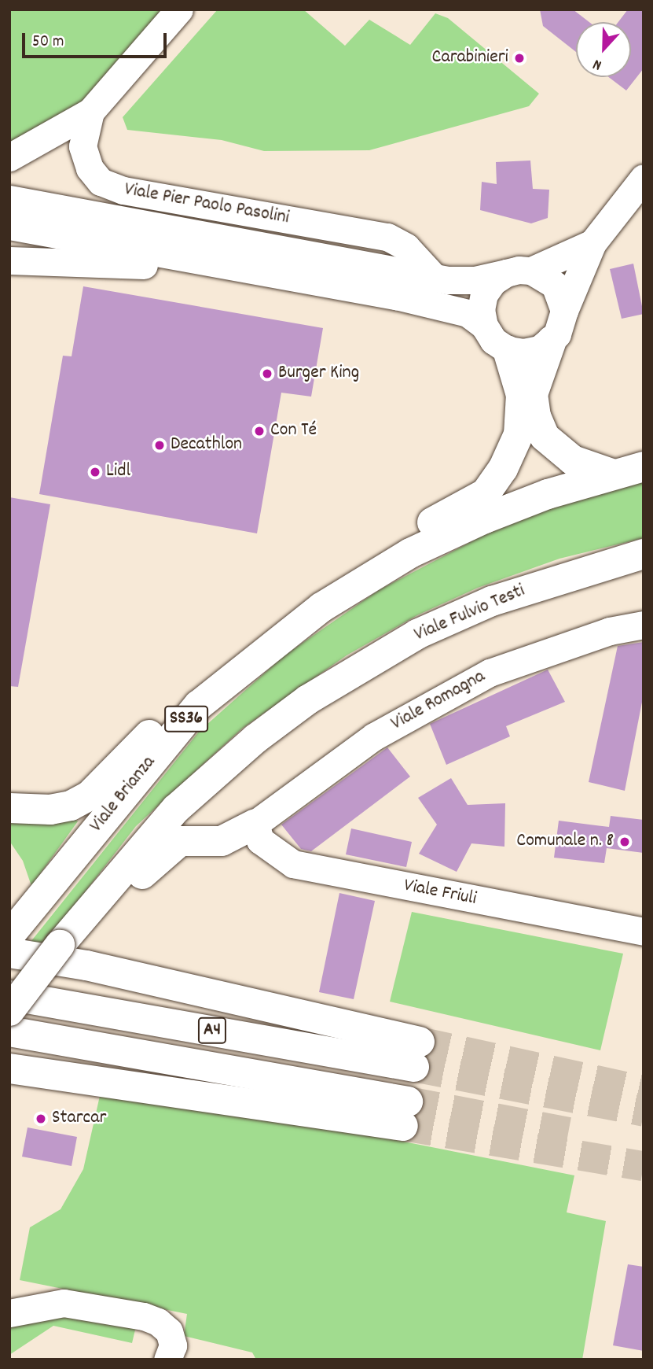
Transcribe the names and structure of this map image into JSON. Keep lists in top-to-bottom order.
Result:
{
  "streets": {
    "highway": [
      "Viale Fulvio Testi",
      "SS36",
      "Viale Brianza",
      "A4"
    ],
    "street": ["Viale Pier Paolo Pasolini", "Viale Romagna", "Viale Friuli"]
  },
  "crossings": [
    ["Viale Romagna", "Viale Friuli"],
    ["SS36", "Viale Brianza"]
  ],
  "places": [
    "Carabinieri",
    "Burger King",
    "Con Té",
    "Decathlon",
    "Lidl",
    "Comunale n. 8",
    "Starcar"
  ],
  "scale_bar": "50 m",
  "north": "bottom"
}
